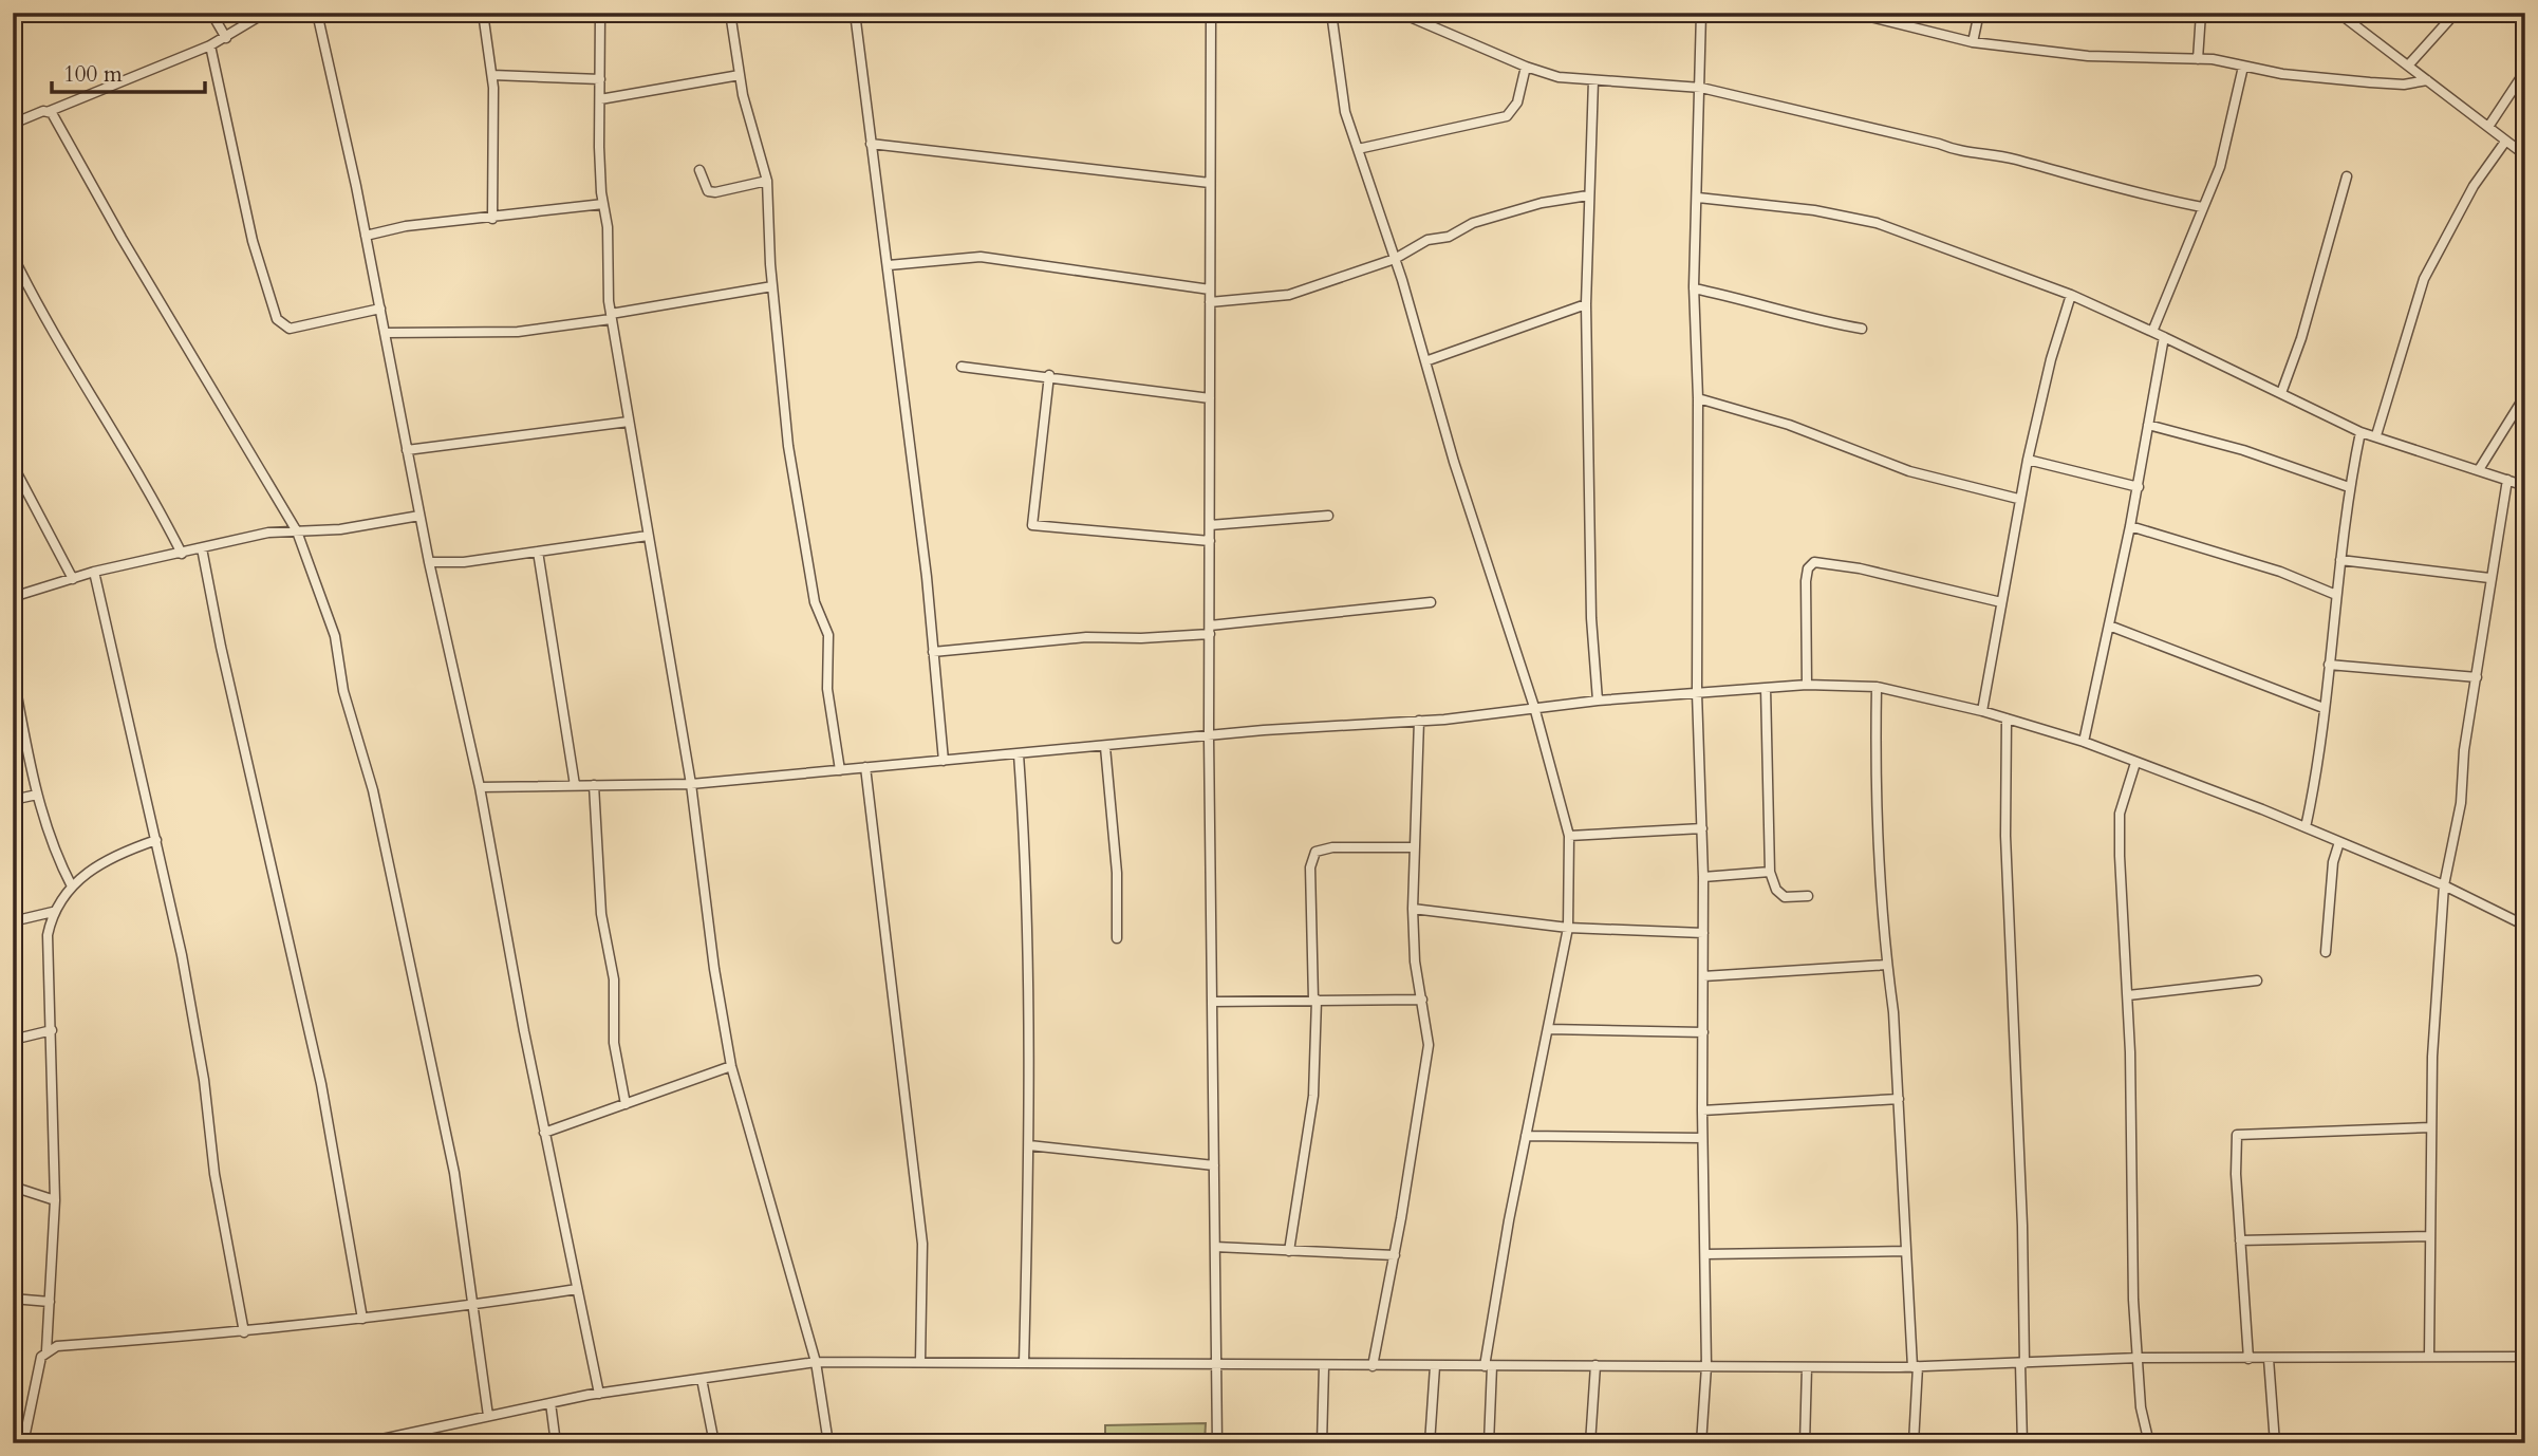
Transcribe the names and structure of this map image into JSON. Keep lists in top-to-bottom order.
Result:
{
  "scale_bar": "100 m"
}
